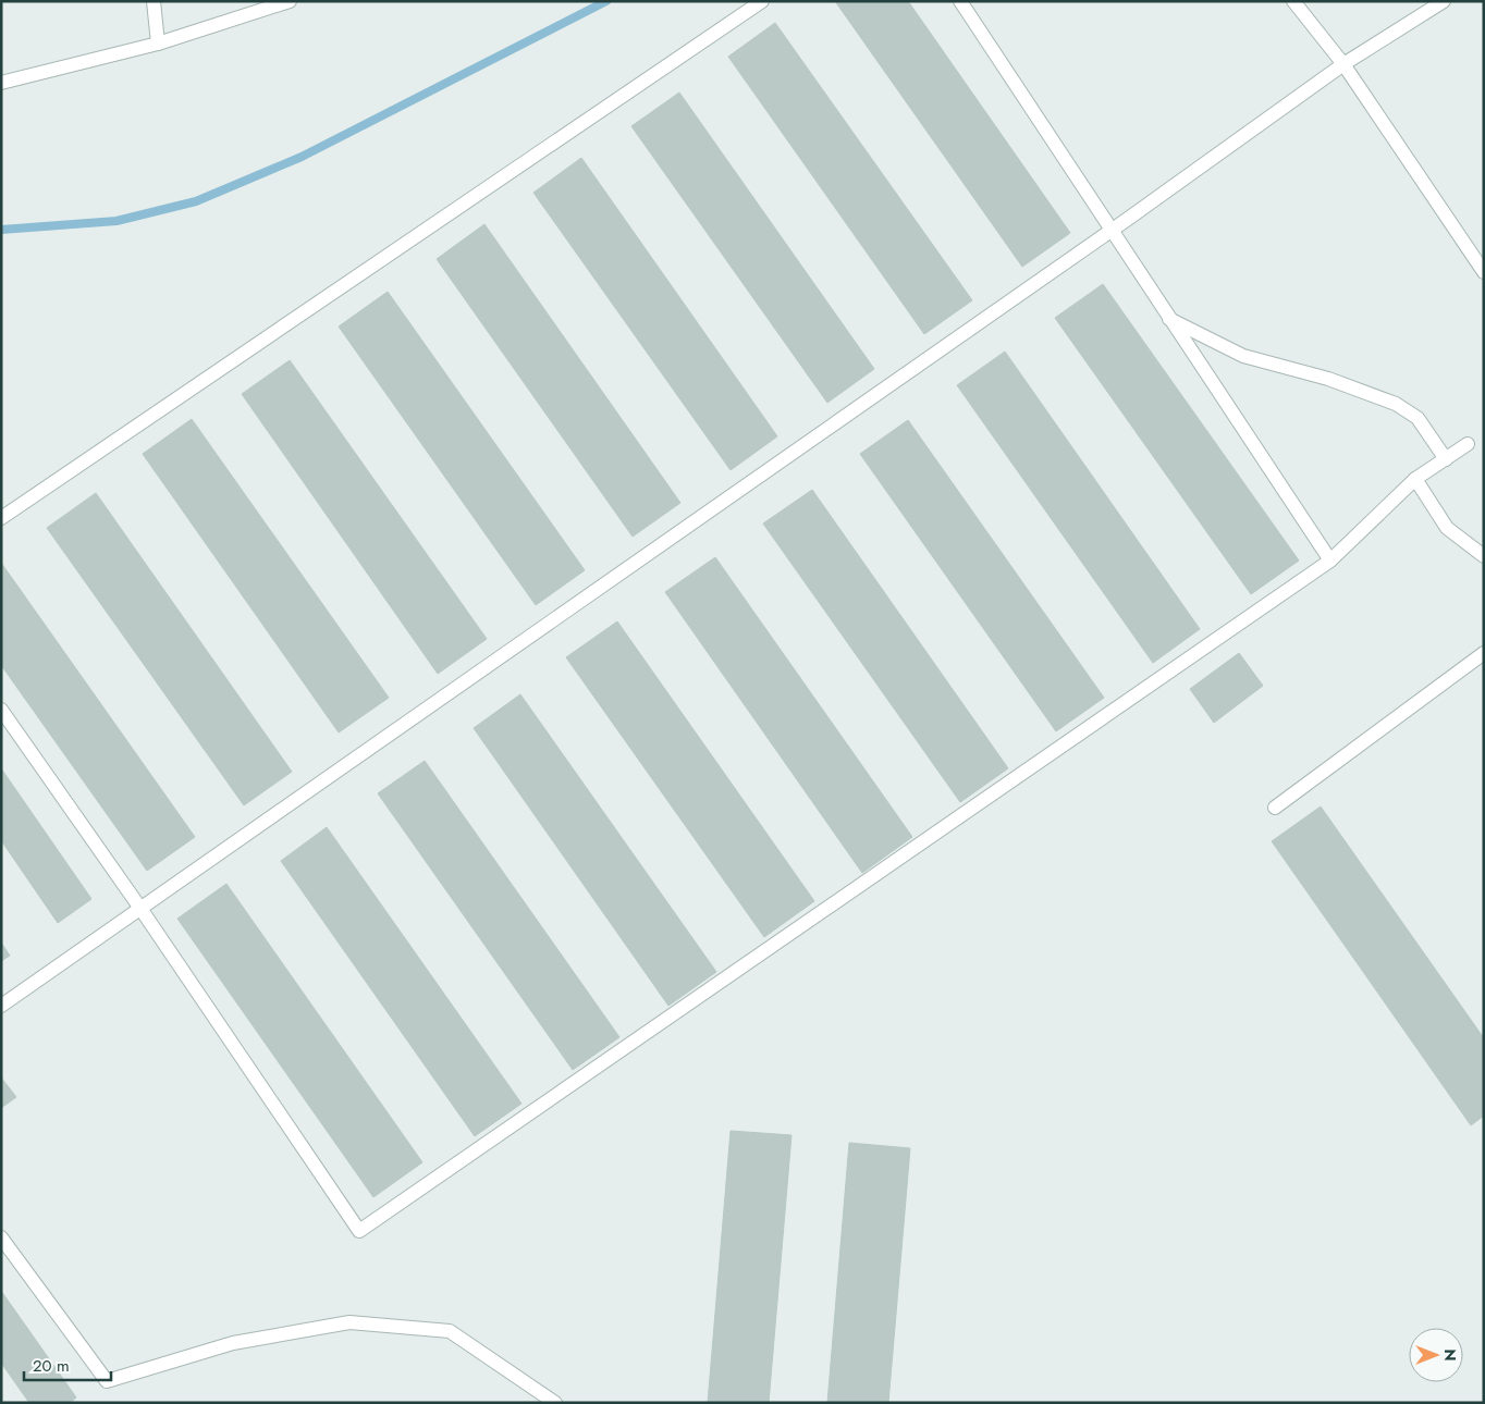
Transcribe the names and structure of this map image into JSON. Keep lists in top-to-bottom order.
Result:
{
  "scale_bar": "20 m",
  "north": "right"
}
